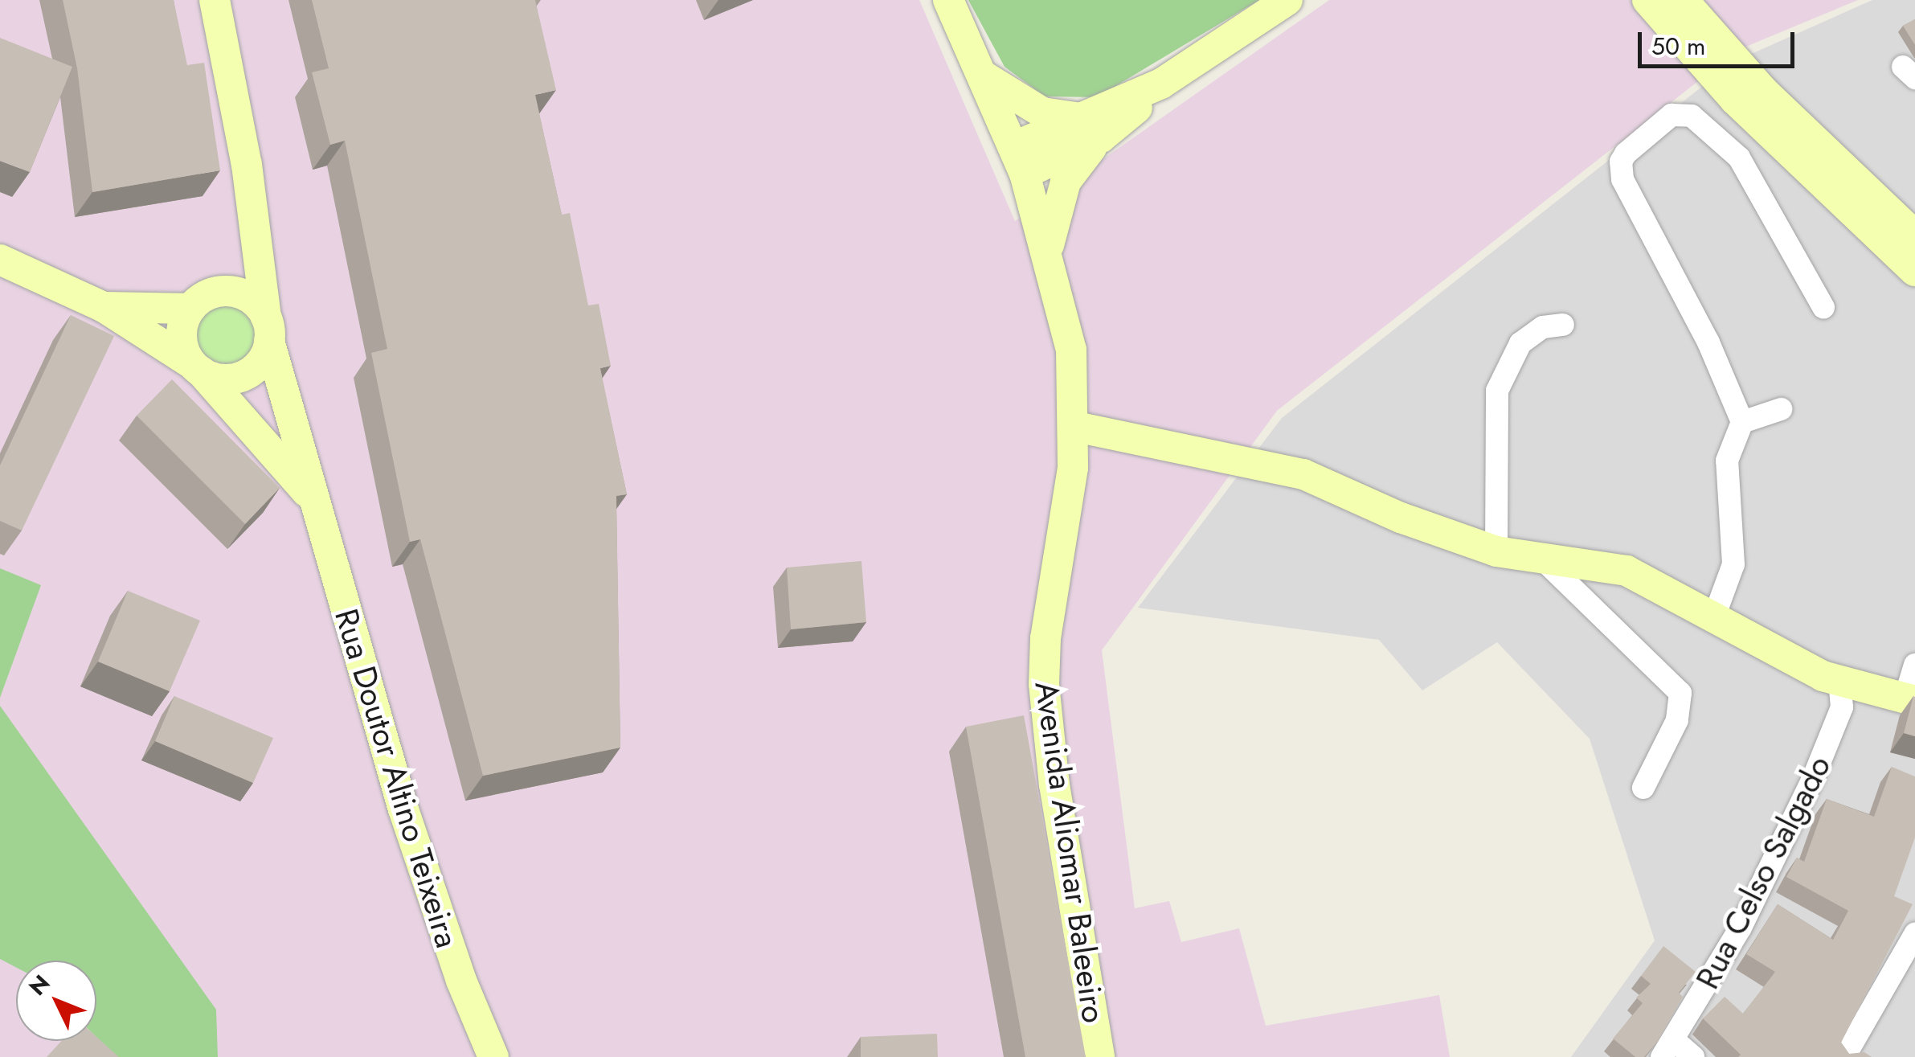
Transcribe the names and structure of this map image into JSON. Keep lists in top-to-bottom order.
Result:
{
  "streets": {
    "street": ["Rua Doutor Altino Teixeira", "Avenida Aliomar Baleeiro", "Rua Celso Salgado"]
  },
  "scale_bar": "50 m",
  "north": "top left"
}
